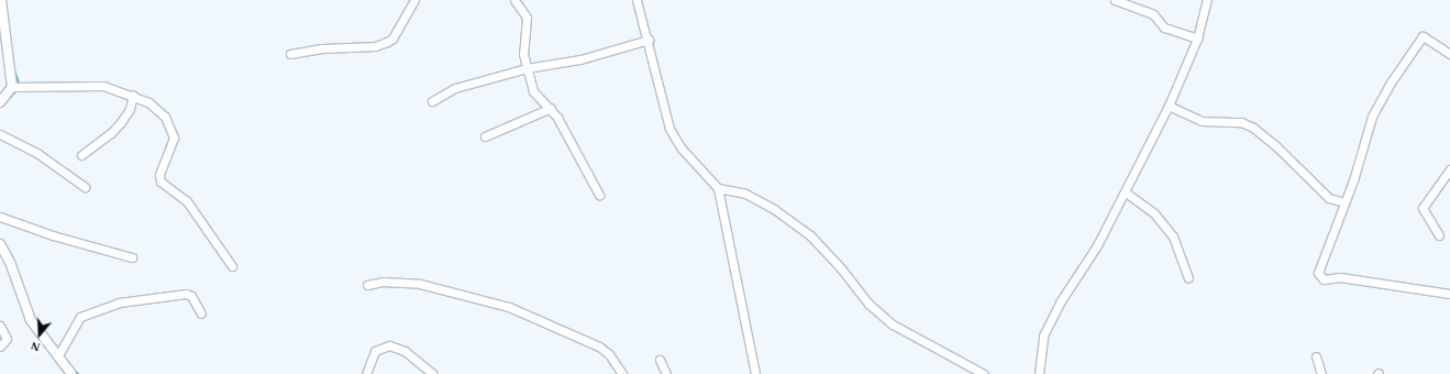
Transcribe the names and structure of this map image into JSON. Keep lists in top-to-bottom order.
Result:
{
  "north": "bottom"
}
